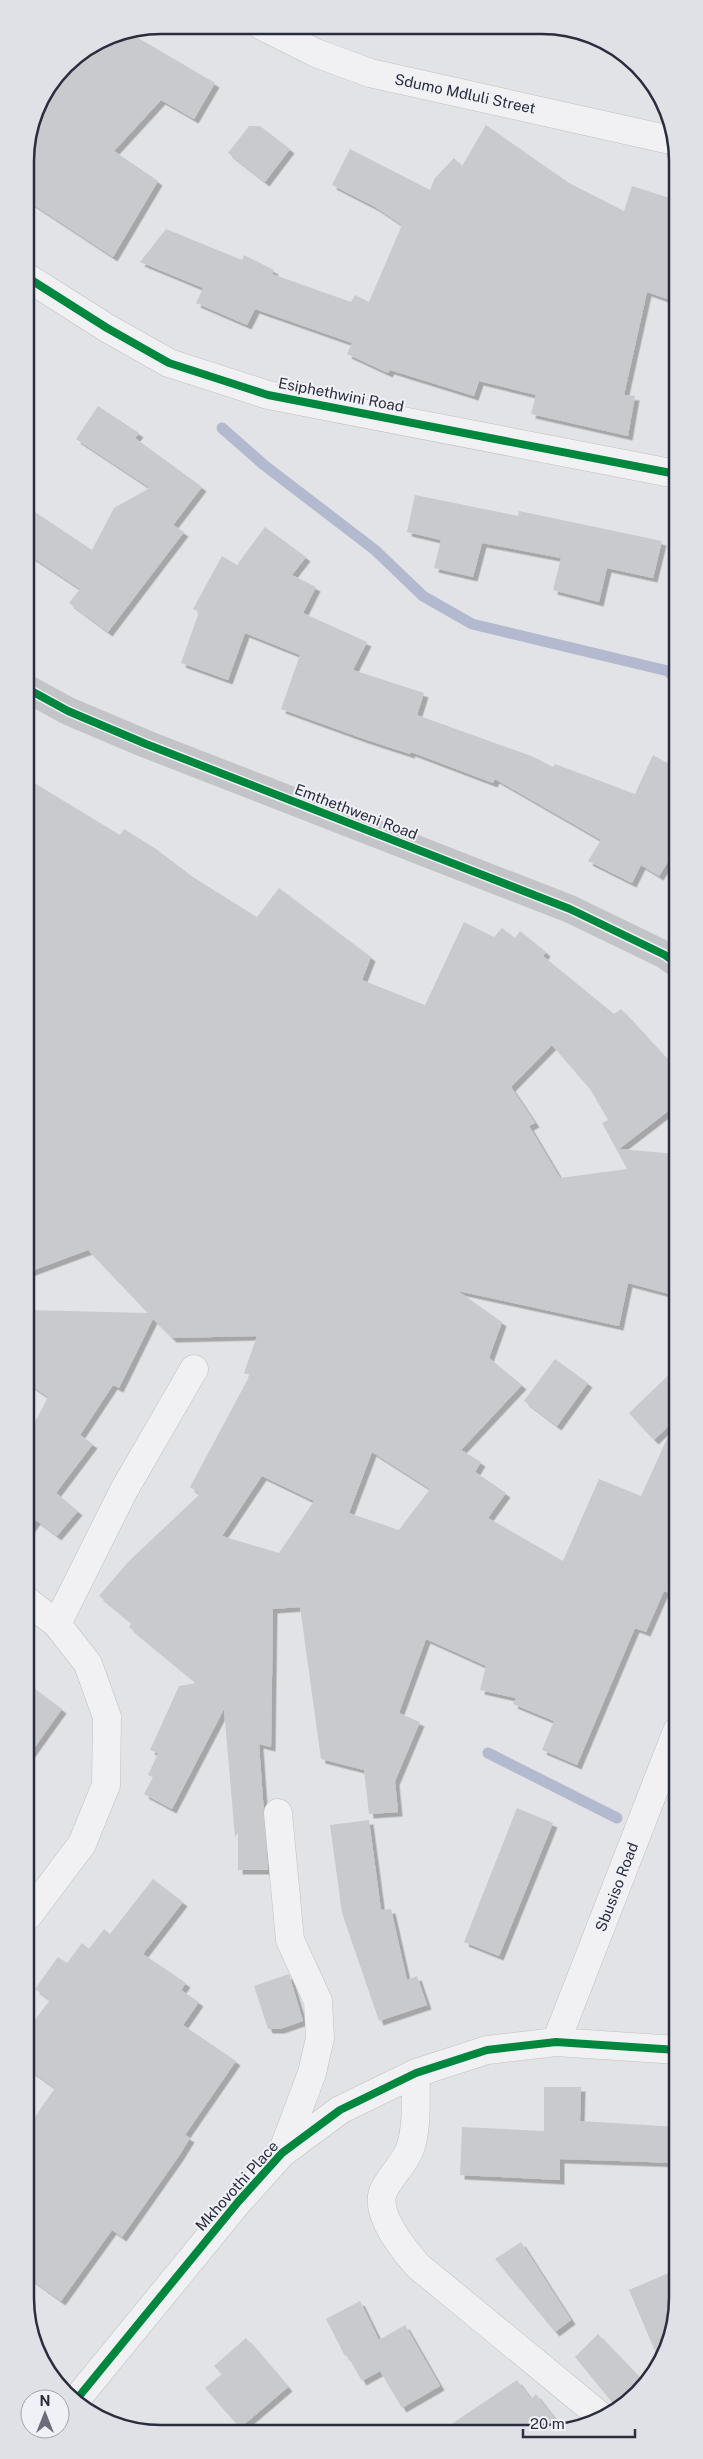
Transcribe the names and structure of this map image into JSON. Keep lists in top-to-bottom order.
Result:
{
  "streets": {
    "street": [
      "Sdumo Mdluli Street",
      "Esiphethwini Road",
      "Emthethweni Road",
      "Sbusiso Road",
      "Mkhovothi Place"
    ]
  },
  "crossings": [
    ["Sbusiso Road", "Mkhovothi Place"]
  ],
  "scale_bar": "20 m",
  "north": "top"
}
